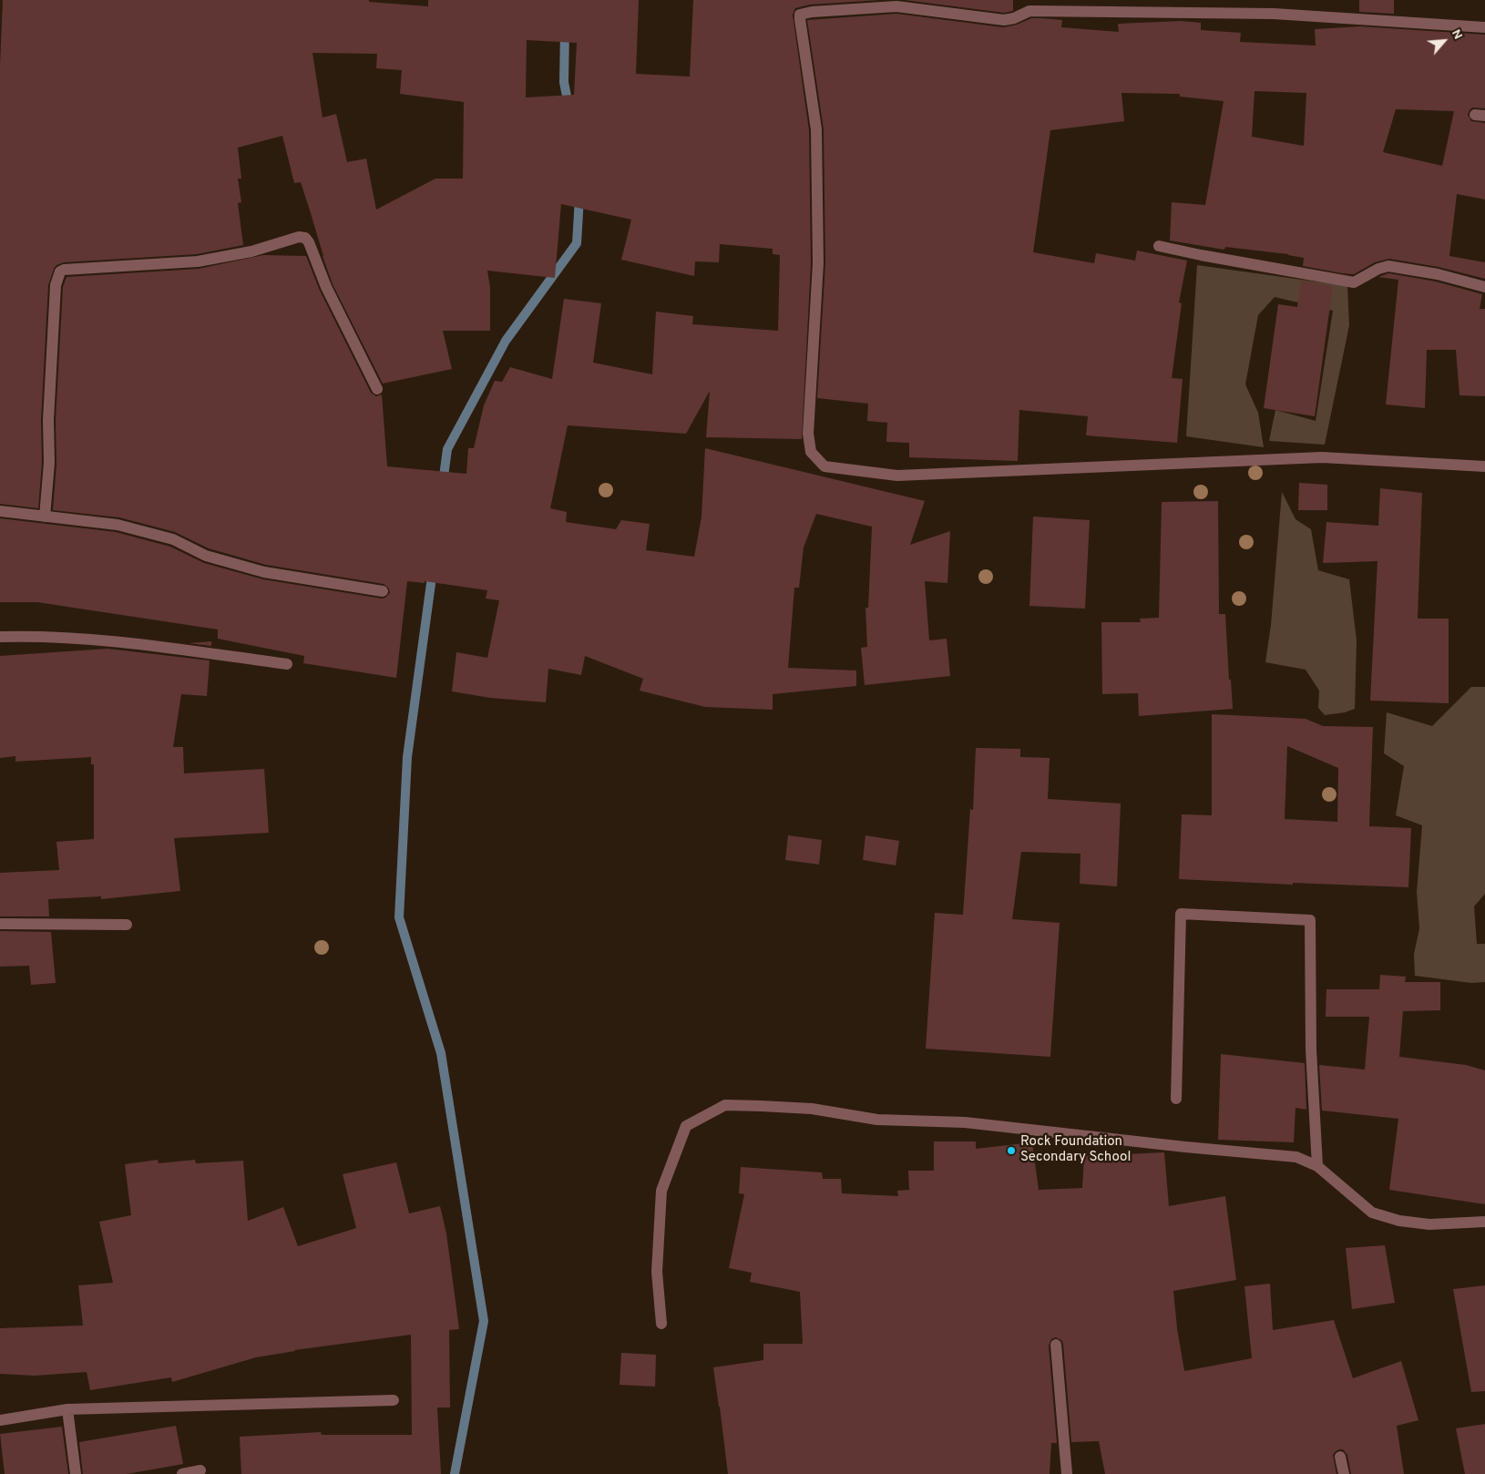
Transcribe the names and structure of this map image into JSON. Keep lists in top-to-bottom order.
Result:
{
  "places": ["Rock Foundation Secondary School"],
  "north": "top right"
}
